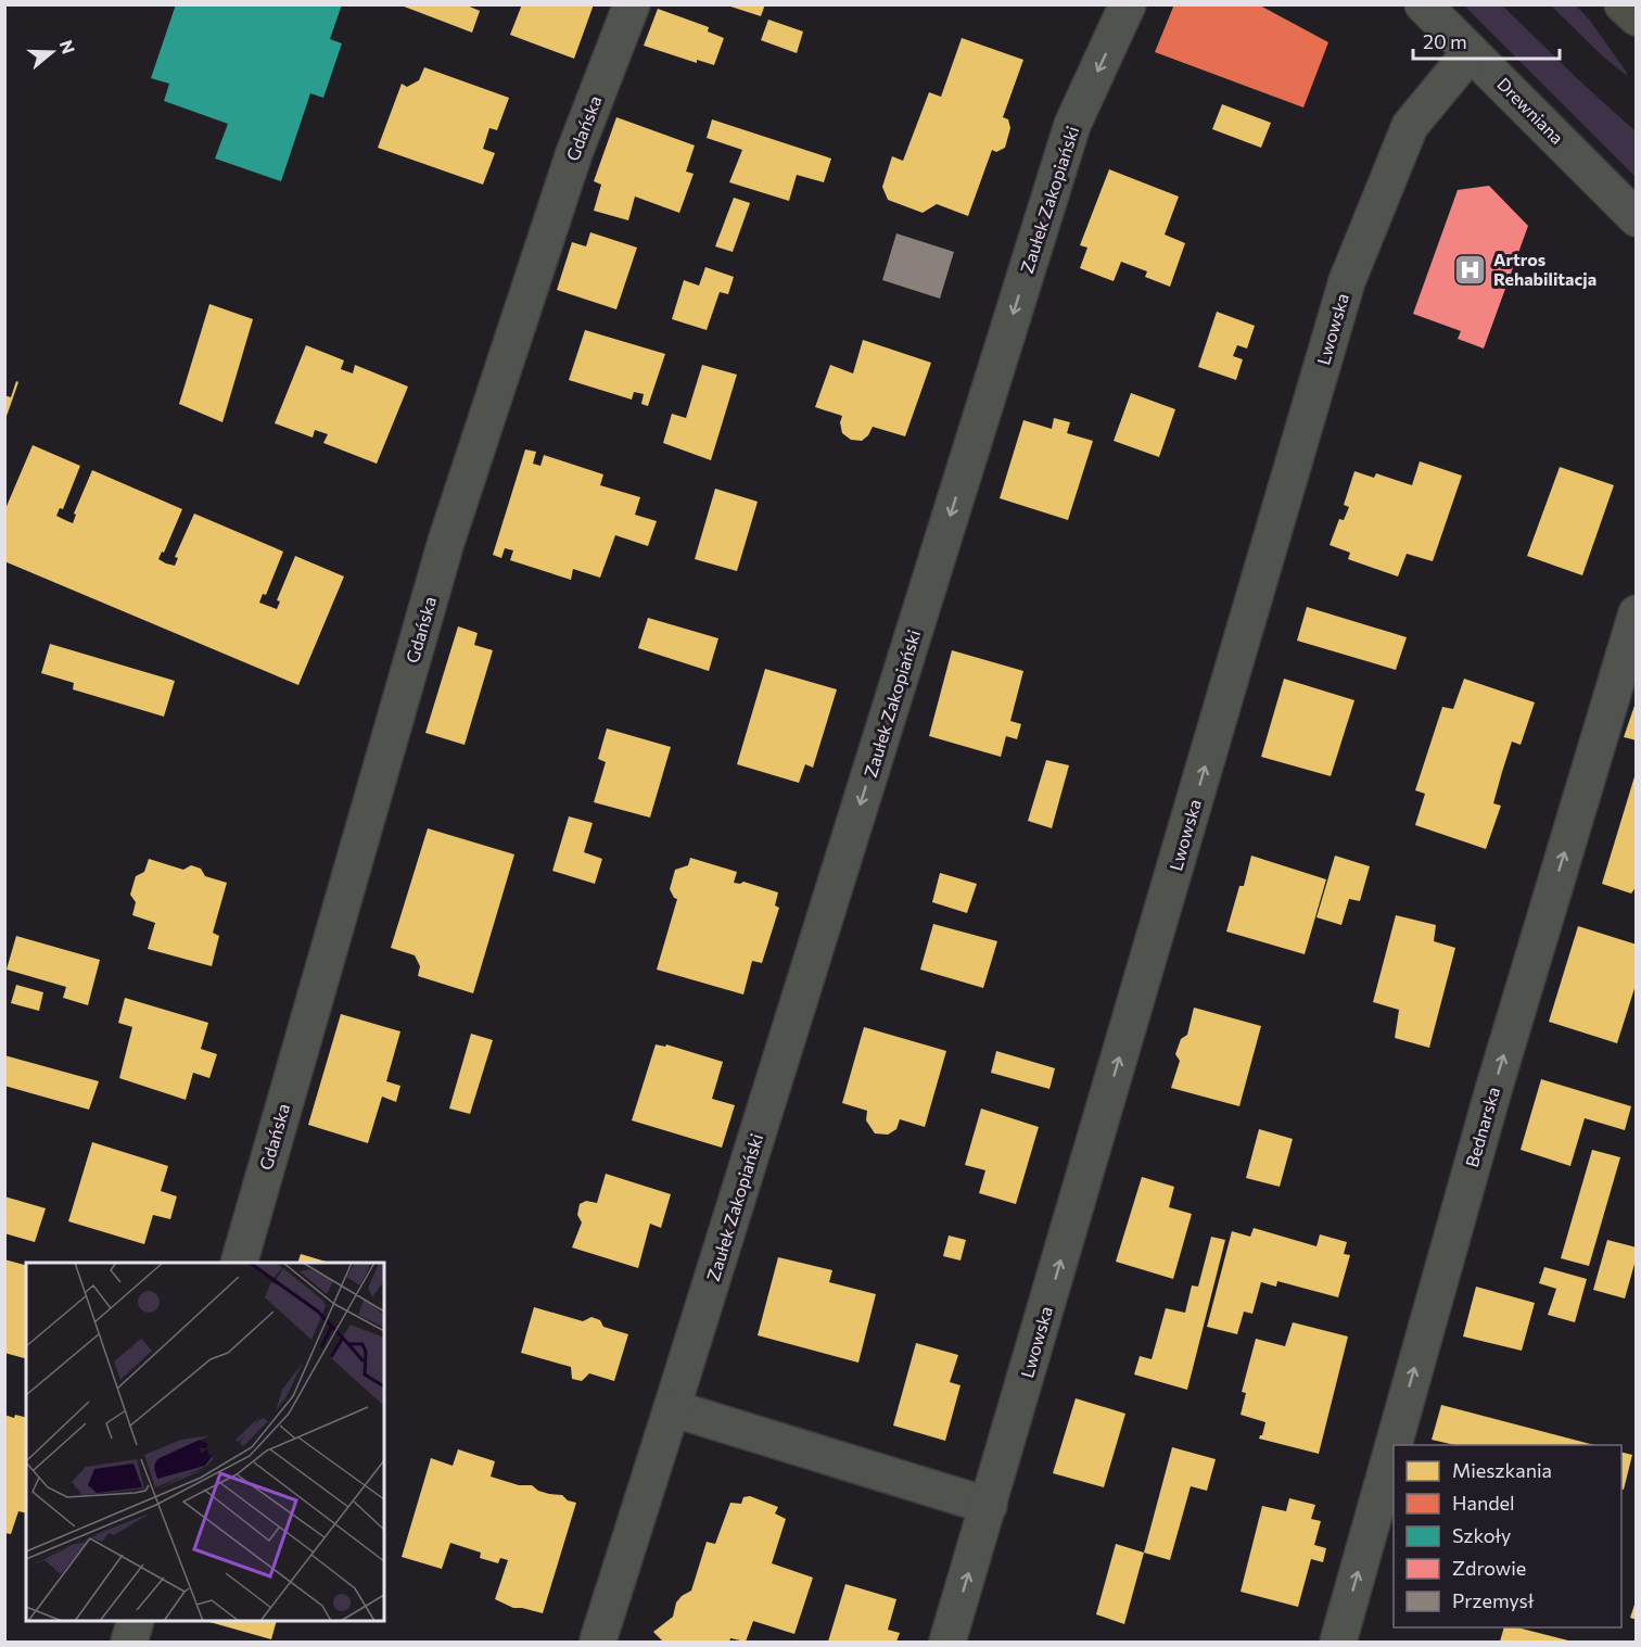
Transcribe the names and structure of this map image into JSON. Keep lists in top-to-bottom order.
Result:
{
  "streets": {
    "street": [
      "Drewniana",
      "Gdańska",
      "Zaułek Zakopiański",
      "Lwowska",
      "Bednarska"
    ]
  },
  "crossings": [
    ["Drewniana", "Lwowska"]
  ],
  "one_way": ["Zaułek Zakopiański", "Lwowska", "Bednarska"],
  "places": {
    "hospital": ["Artros Rehabilitacja"]
  },
  "legend": [
    "Mieszkania",
    "Handel",
    "Szkoły",
    "Zdrowie",
    "Przemysł"
  ],
  "scale_bar": "20 m",
  "north": "right"
}
